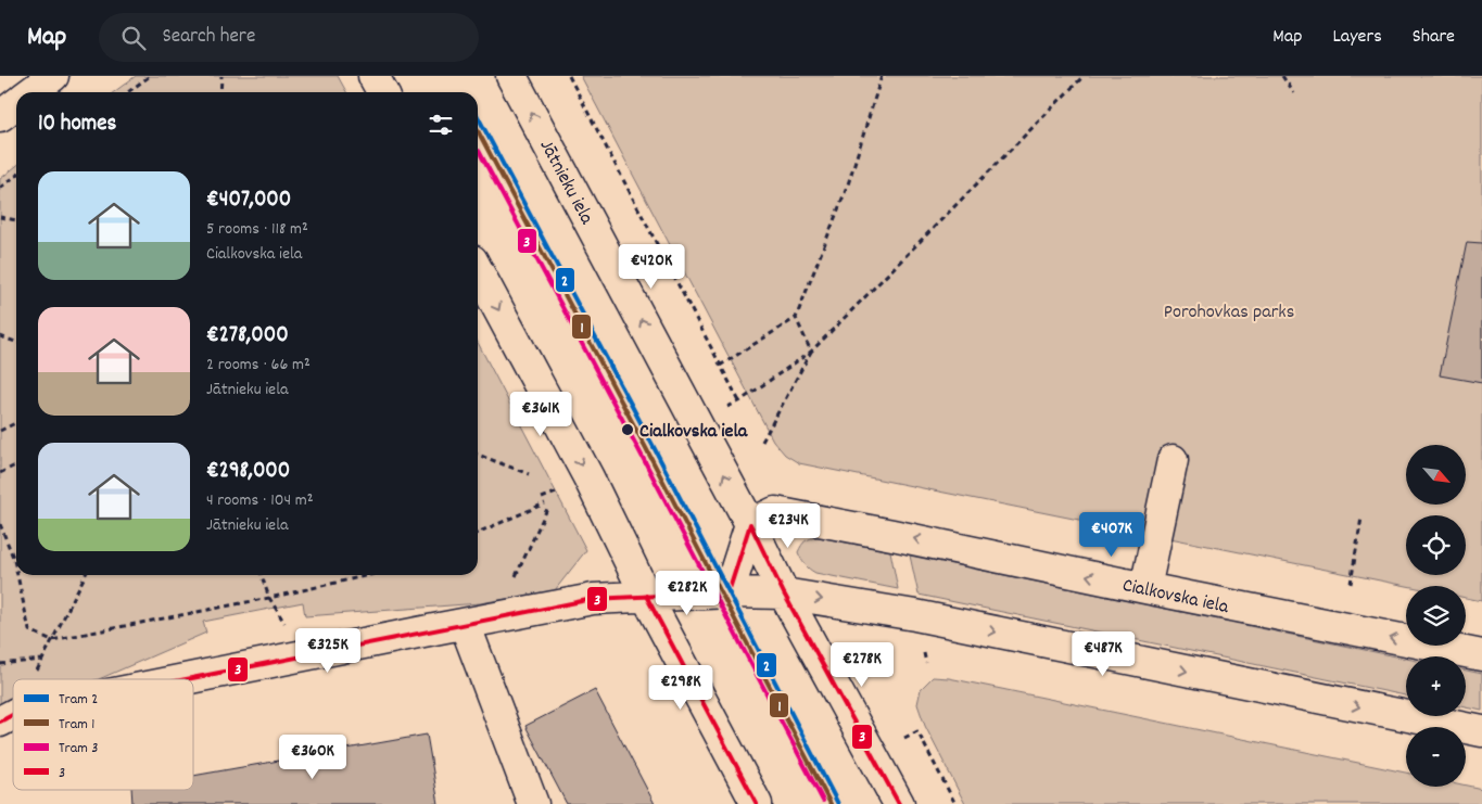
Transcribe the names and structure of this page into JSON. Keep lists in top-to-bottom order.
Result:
{
  "streets": {
    "street": ["Jātnieku iela", "Cialkovska iela"]
  },
  "crossings": [
    ["Jātnieku iela", "Cialkovska iela"]
  ],
  "parks": ["Porohovkas parks"],
  "places": ["Cialkovska iela"],
  "lines": [
    "tram line 2",
    "tram line 1",
    "tram line 3",
    "transit line 3"
  ],
  "legend": [
    "Tram 2",
    "Tram 1",
    "Tram 3",
    "3"
  ],
  "north": "bottom right",
  "page": {
    "header": "Map",
    "search": "Search here",
    "nav": ["Map", "Layers", "Share"],
    "heading": "10 homes",
    "list": [
      {
        "name": "€407,000",
        "note": "5 rooms · 118 m² · Cialkovska iela"
      },
      {
        "name": "€278,000",
        "note": "2 rooms · 66 m² · Jātnieku iela"
      },
      {
        "name": "€298,000",
        "note": "4 rooms · 104 m² · Jātnieku iela"
      }
    ],
    "price": [
      "€420K",
      "€361K",
      "€234K",
      "€407K",
      "€282K",
      "€325K",
      "€487K",
      "€278K",
      "€298K",
      "€360K"
    ],
    "map_buttons": ["+", "−"]
  }
}
